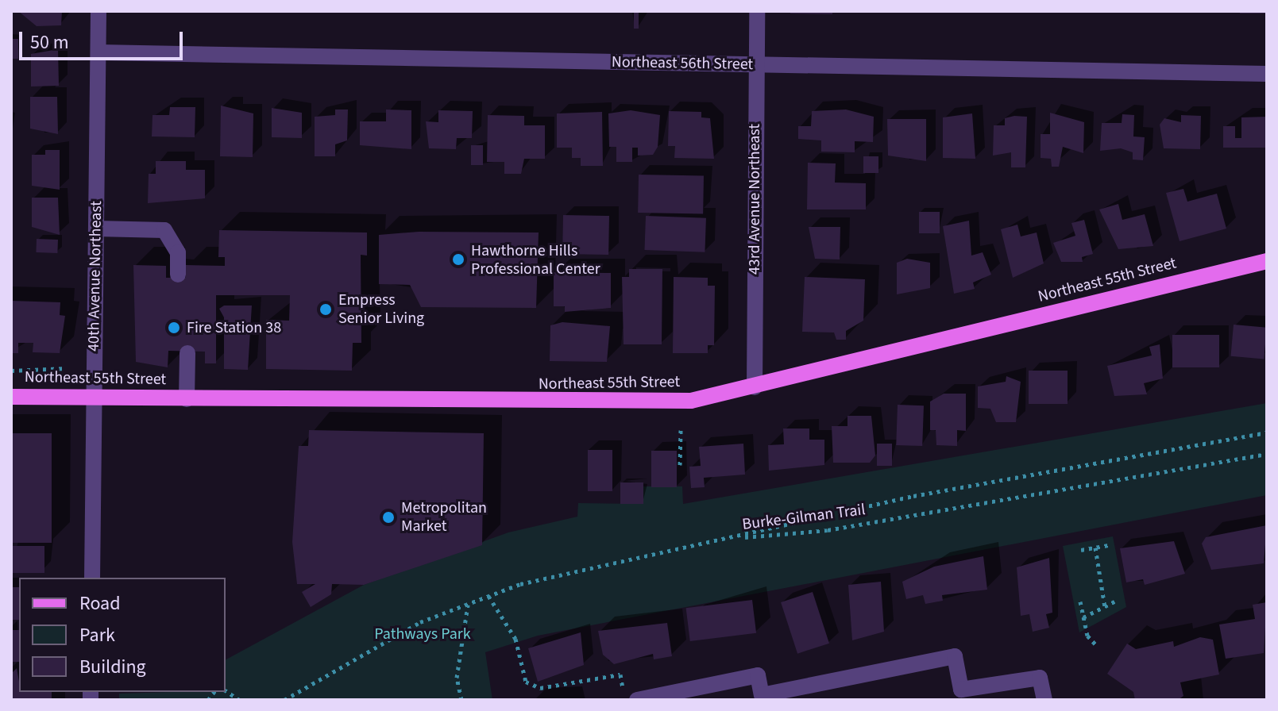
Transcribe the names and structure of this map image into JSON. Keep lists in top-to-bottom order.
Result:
{
  "streets": {
    "main road": ["Northeast 55th Street"],
    "street": ["Northeast 56th Street", "43rd Avenue Northeast", "40th Avenue Northeast"],
    "path": ["Burke-Gilman Trail"]
  },
  "crossings": [
    ["Northeast 56th Street", "43rd Avenue Northeast"],
    ["Northeast 56th Street", "40th Avenue Northeast"],
    ["43rd Avenue Northeast", "Northeast 55th Street"],
    ["40th Avenue Northeast", "Northeast 55th Street"]
  ],
  "parks": ["Pathways Park"],
  "places": [
    "Hawthorne Hills Professional Center",
    "Empress Senior Living",
    "Fire Station 38",
    "Metropolitan Market"
  ],
  "legend": ["Road", "Park", "Building"],
  "scale_bar": "50 m"
}
